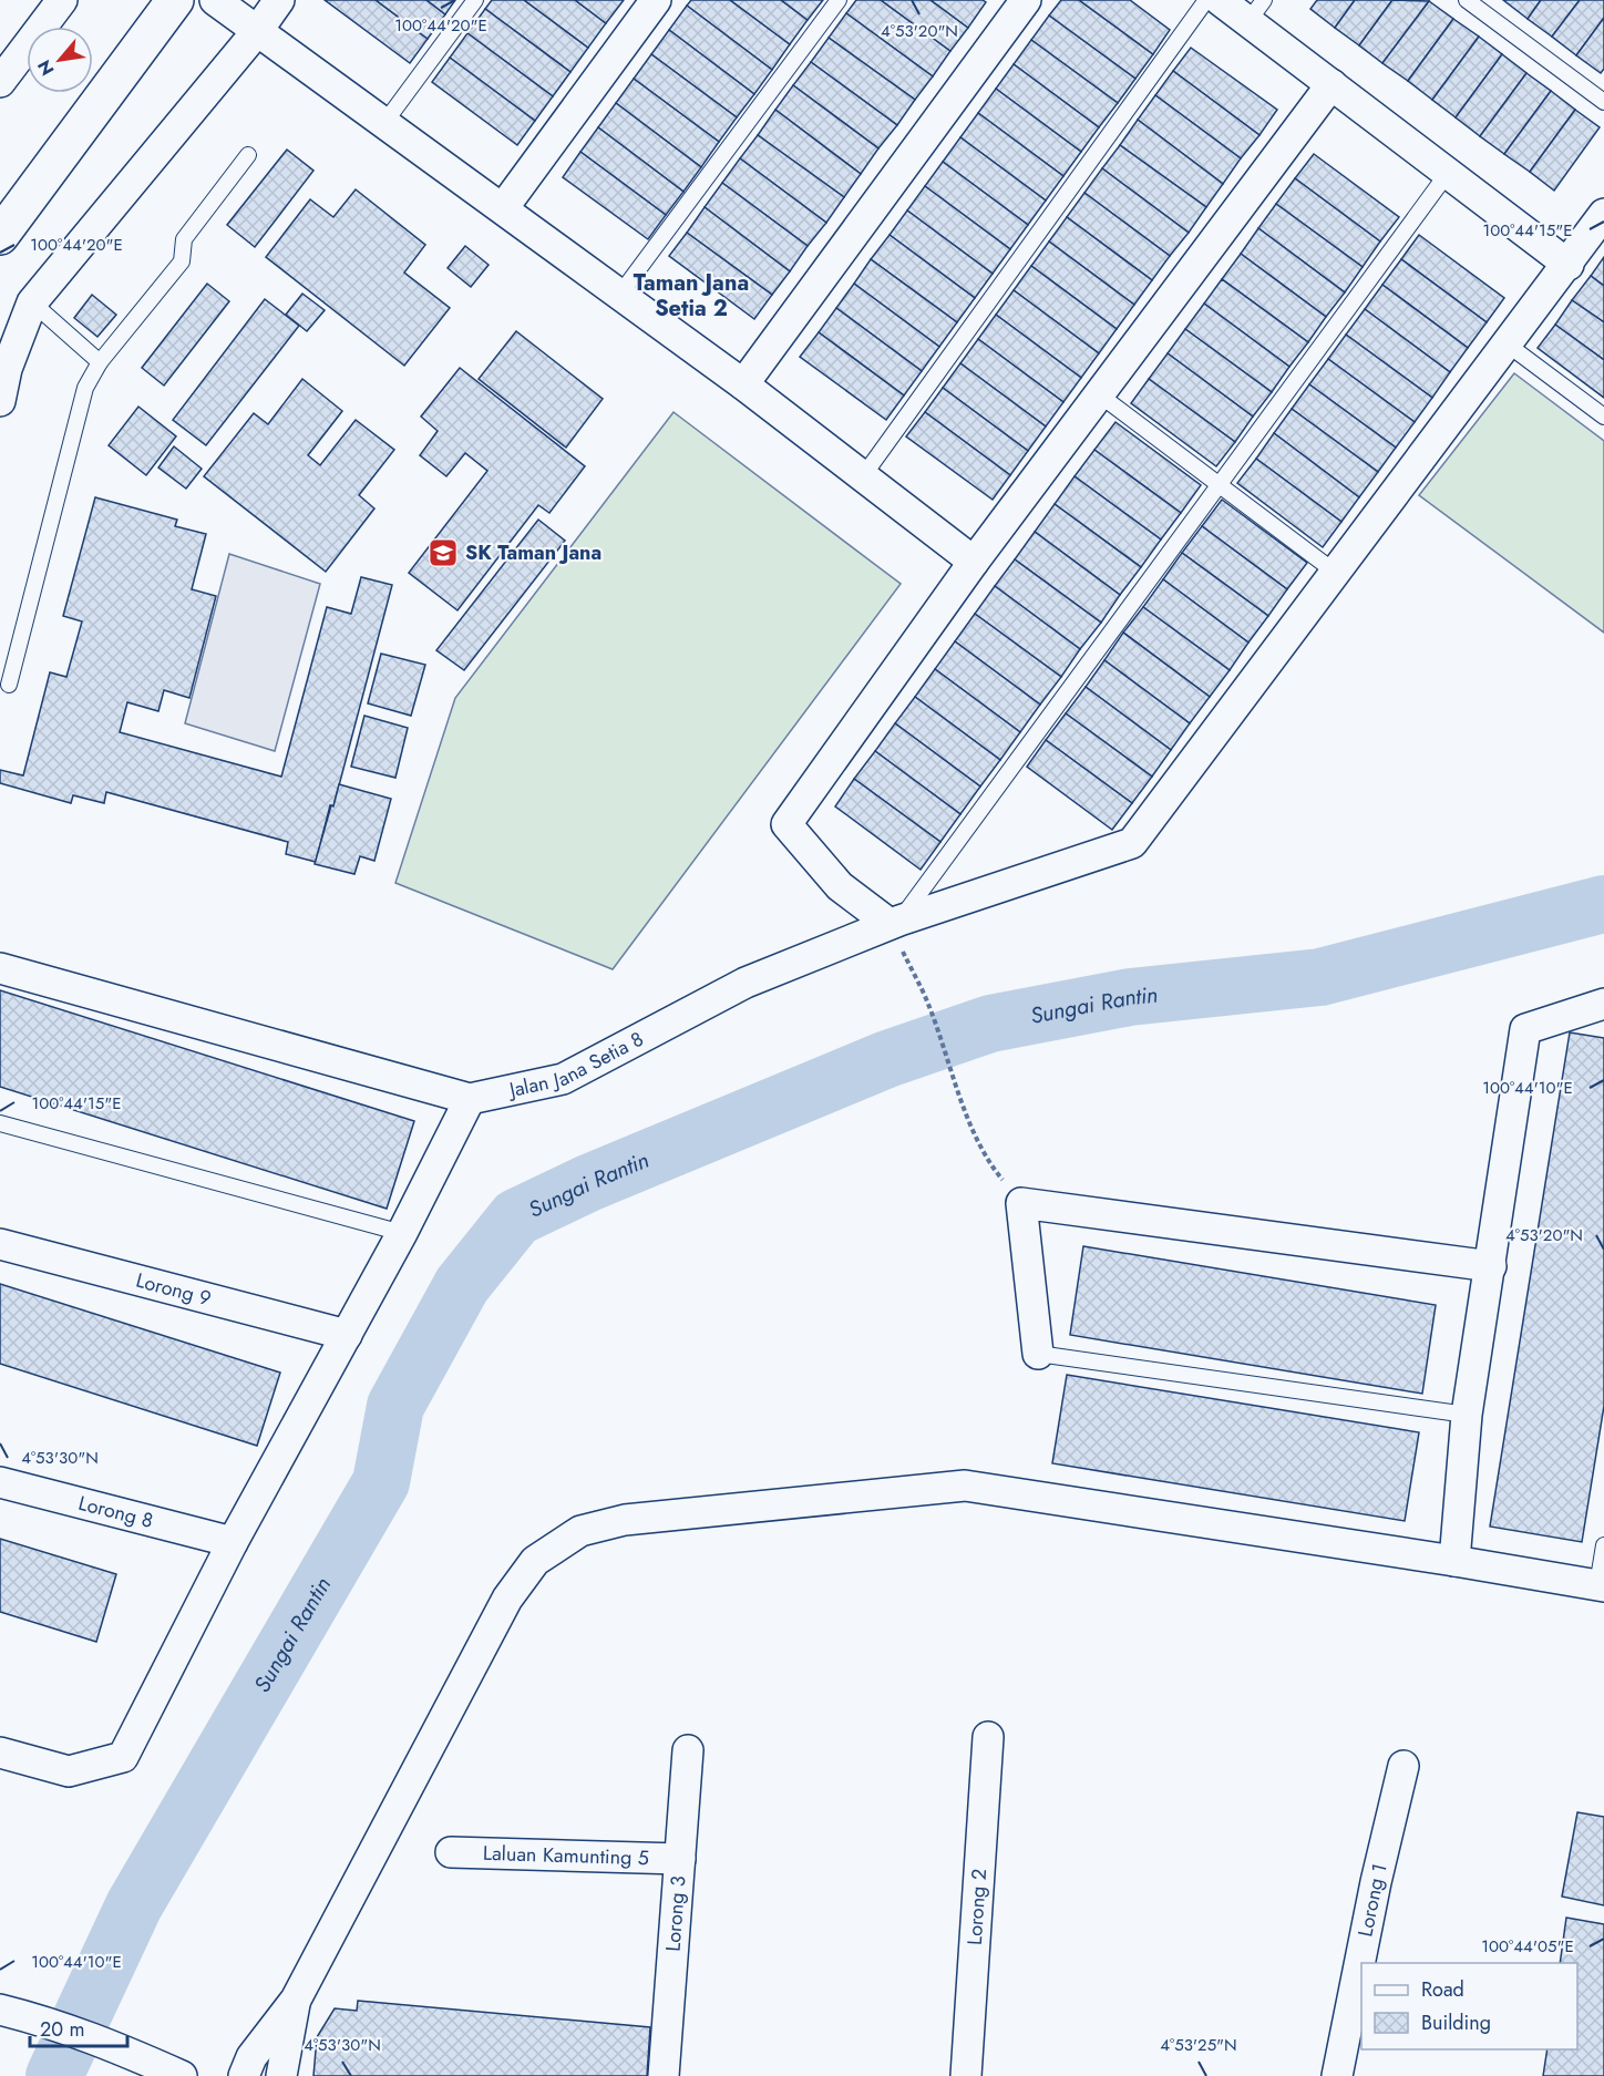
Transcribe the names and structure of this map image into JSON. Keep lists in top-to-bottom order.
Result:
{
  "streets": {
    "street": [
      "Jalan Jana Setia 8",
      "Lorong 9",
      "Lorong 8",
      "Laluan Kamunting 5",
      "Lorong 1",
      "Lorong 2",
      "Lorong 3"
    ]
  },
  "crossings": [
    ["Laluan Kamunting 5", "Lorong 3"]
  ],
  "districts": ["Taman Jana Setia 2"],
  "water": ["Sungai Rantin"],
  "places": {
    "school or university": ["SK Taman Jana"]
  },
  "legend": ["Road", "Building"],
  "scale_bar": "20 m",
  "north": "bottom left",
  "coordinates": [
    "100°44'20\"E",
    "4°53'20\"N",
    "100°44'15\"E",
    "100°44'10\"E",
    "4°53'30\"N",
    "100°44'05\"E",
    "4°53'25\"N"
  ]
}
